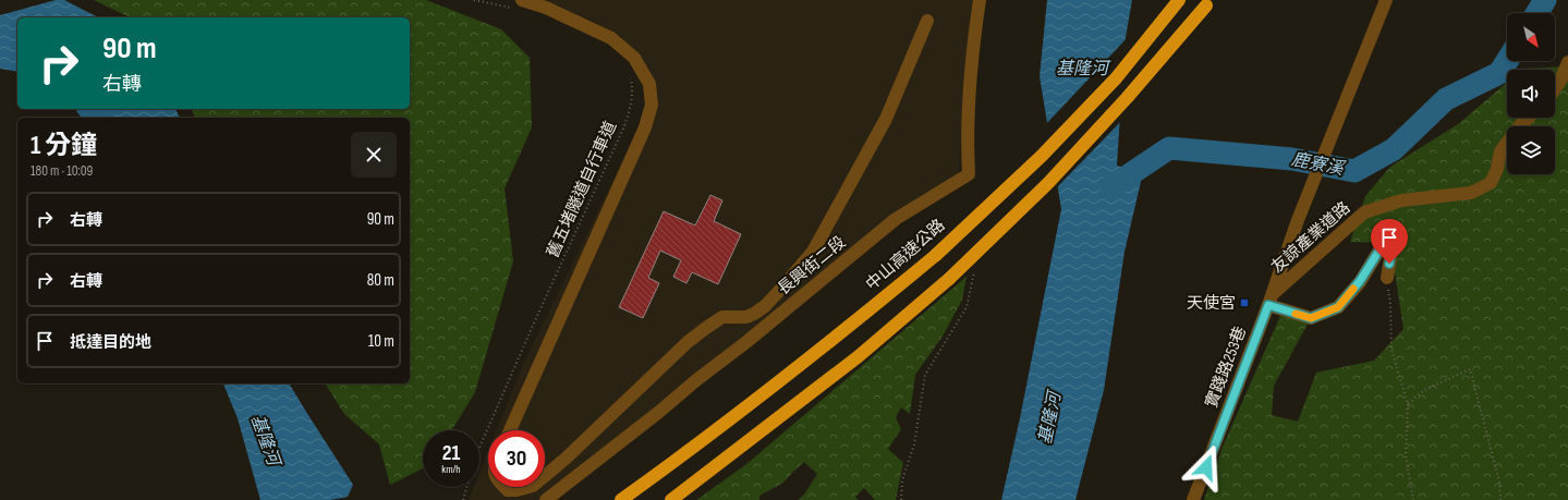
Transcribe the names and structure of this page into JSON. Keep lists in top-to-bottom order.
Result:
{
  "streets": {
    "highway": ["中山高速公路"],
    "street": ["友諒產業道路", "長興街二段", "實踐路253巷"],
    "path": ["舊五堵隧道自行車道"]
  },
  "crossings": [
    ["友諒產業道路", "實踐路253巷"]
  ],
  "water": ["基隆河", "鹿寮溪"],
  "places": {
    "transit": ["天使宮"]
  },
  "north": "bottom right",
  "page": {
    "turn": ["90 m", "右轉"],
    "heading": ["1 分鐘", "180 m · 10:09"],
    "list": [
      {
        "name": "右轉",
        "value": "90 m"
      },
      {
        "name": "右轉",
        "value": "80 m"
      },
      {
        "name": "抵達目的地",
        "value": "10 m"
      }
    ],
    "speed": "21 km/h",
    "limit": "30"
  }
}
